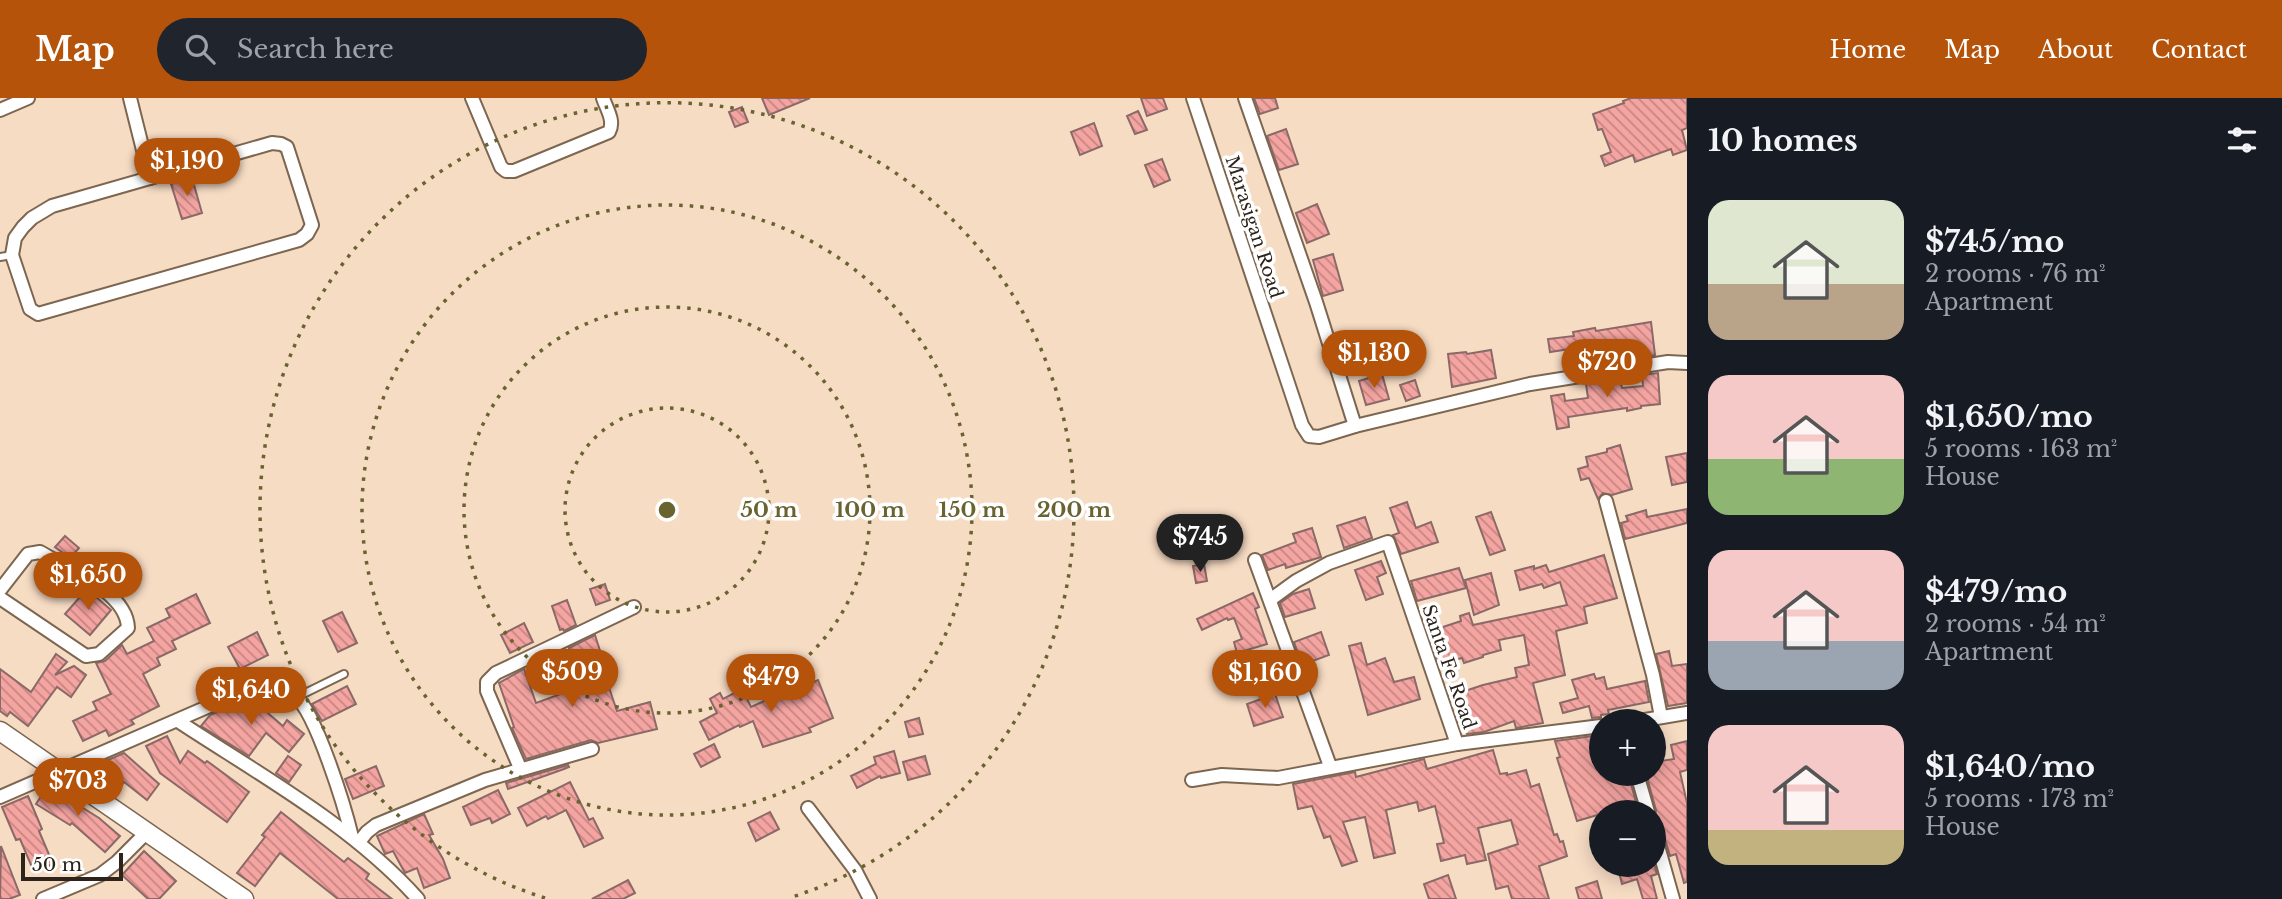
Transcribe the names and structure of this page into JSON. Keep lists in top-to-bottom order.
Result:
{
  "streets": {
    "street": ["Marasigan Road", "Santa Fe Road"]
  },
  "scale_bar": "50 m",
  "page": {
    "header": "Map",
    "search": "Search here",
    "nav": [
      "Home",
      "Map",
      "About",
      "Contact"
    ],
    "heading": "10 homes",
    "price": [
      "$1,190",
      "$1,130",
      "$720",
      "$745",
      "$1,650",
      "$509",
      "$1,160",
      "$479",
      "$1,640",
      "$703"
    ],
    "list": [
      {
        "name": "$745/mo",
        "note": "2 rooms · 76 m² · Apartment"
      },
      {
        "name": "$1,650/mo",
        "note": "5 rooms · 163 m² · House"
      },
      {
        "name": "$479/mo",
        "note": "2 rooms · 54 m² · Apartment"
      },
      {
        "name": "$1,640/mo",
        "note": "5 rooms · 173 m² · House"
      }
    ],
    "map_buttons": ["+", "−"],
    "scale": "50 m"
  },
  "rings": [
    "50 m",
    "100 m",
    "150 m",
    "200 m"
  ]
}
